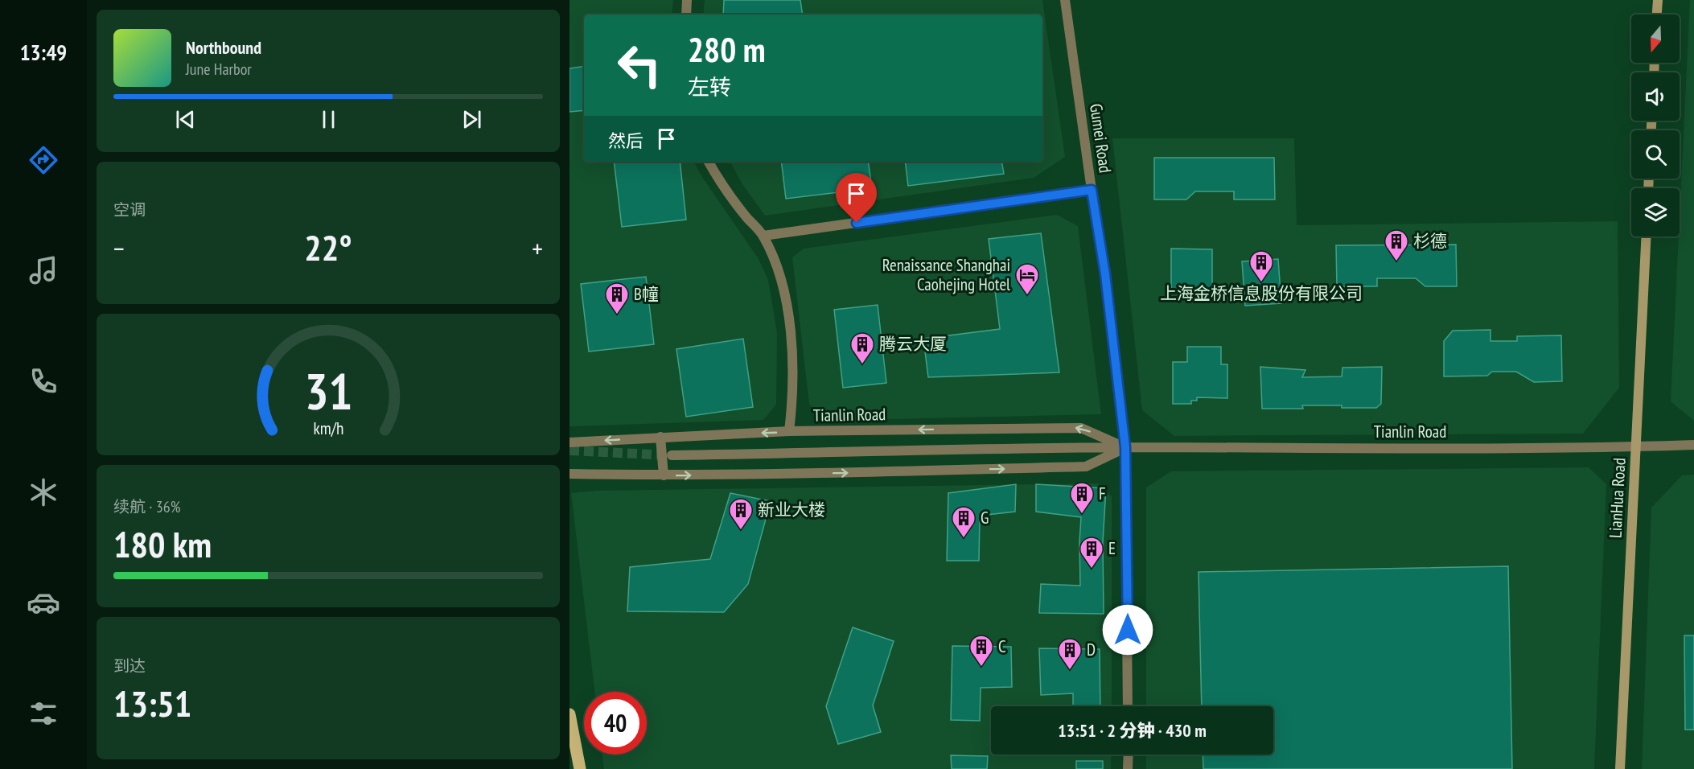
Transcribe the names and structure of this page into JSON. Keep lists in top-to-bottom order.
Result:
{
  "streets": {
    "main road": ["LianHua Road"],
    "street": ["Gumei Road", "Tianlin Road"]
  },
  "crossings": [
    ["Gumei Road", "Tianlin Road"],
    ["Tianlin Road", "LianHua Road"]
  ],
  "places": {
    "building": [
      "杉德",
      "上海金桥信息股份有限公司",
      "B幢",
      "腾云大厦",
      "F",
      "新业大楼",
      "G",
      "E",
      "C",
      "D"
    ],
    "hotel": ["Renaissance Shanghai Caohejing Hotel"]
  },
  "north": "bottom",
  "page": {
    "tabs": "13:49",
    "turn": ["280 m", "左转"],
    "song": ["Northbound", "June Harbor"],
    "then": "然后",
    "tile": [
      "空调",
      ["续航 · 36%", "180 km"],
      ["到达", "13:51"]
    ],
    "heat": ["−", "22°", "+"],
    "limit": "40",
    "trip": "13:51 · 2 分钟 · 430 m",
    "gauge": ["31", "km/h"]
  }
}
